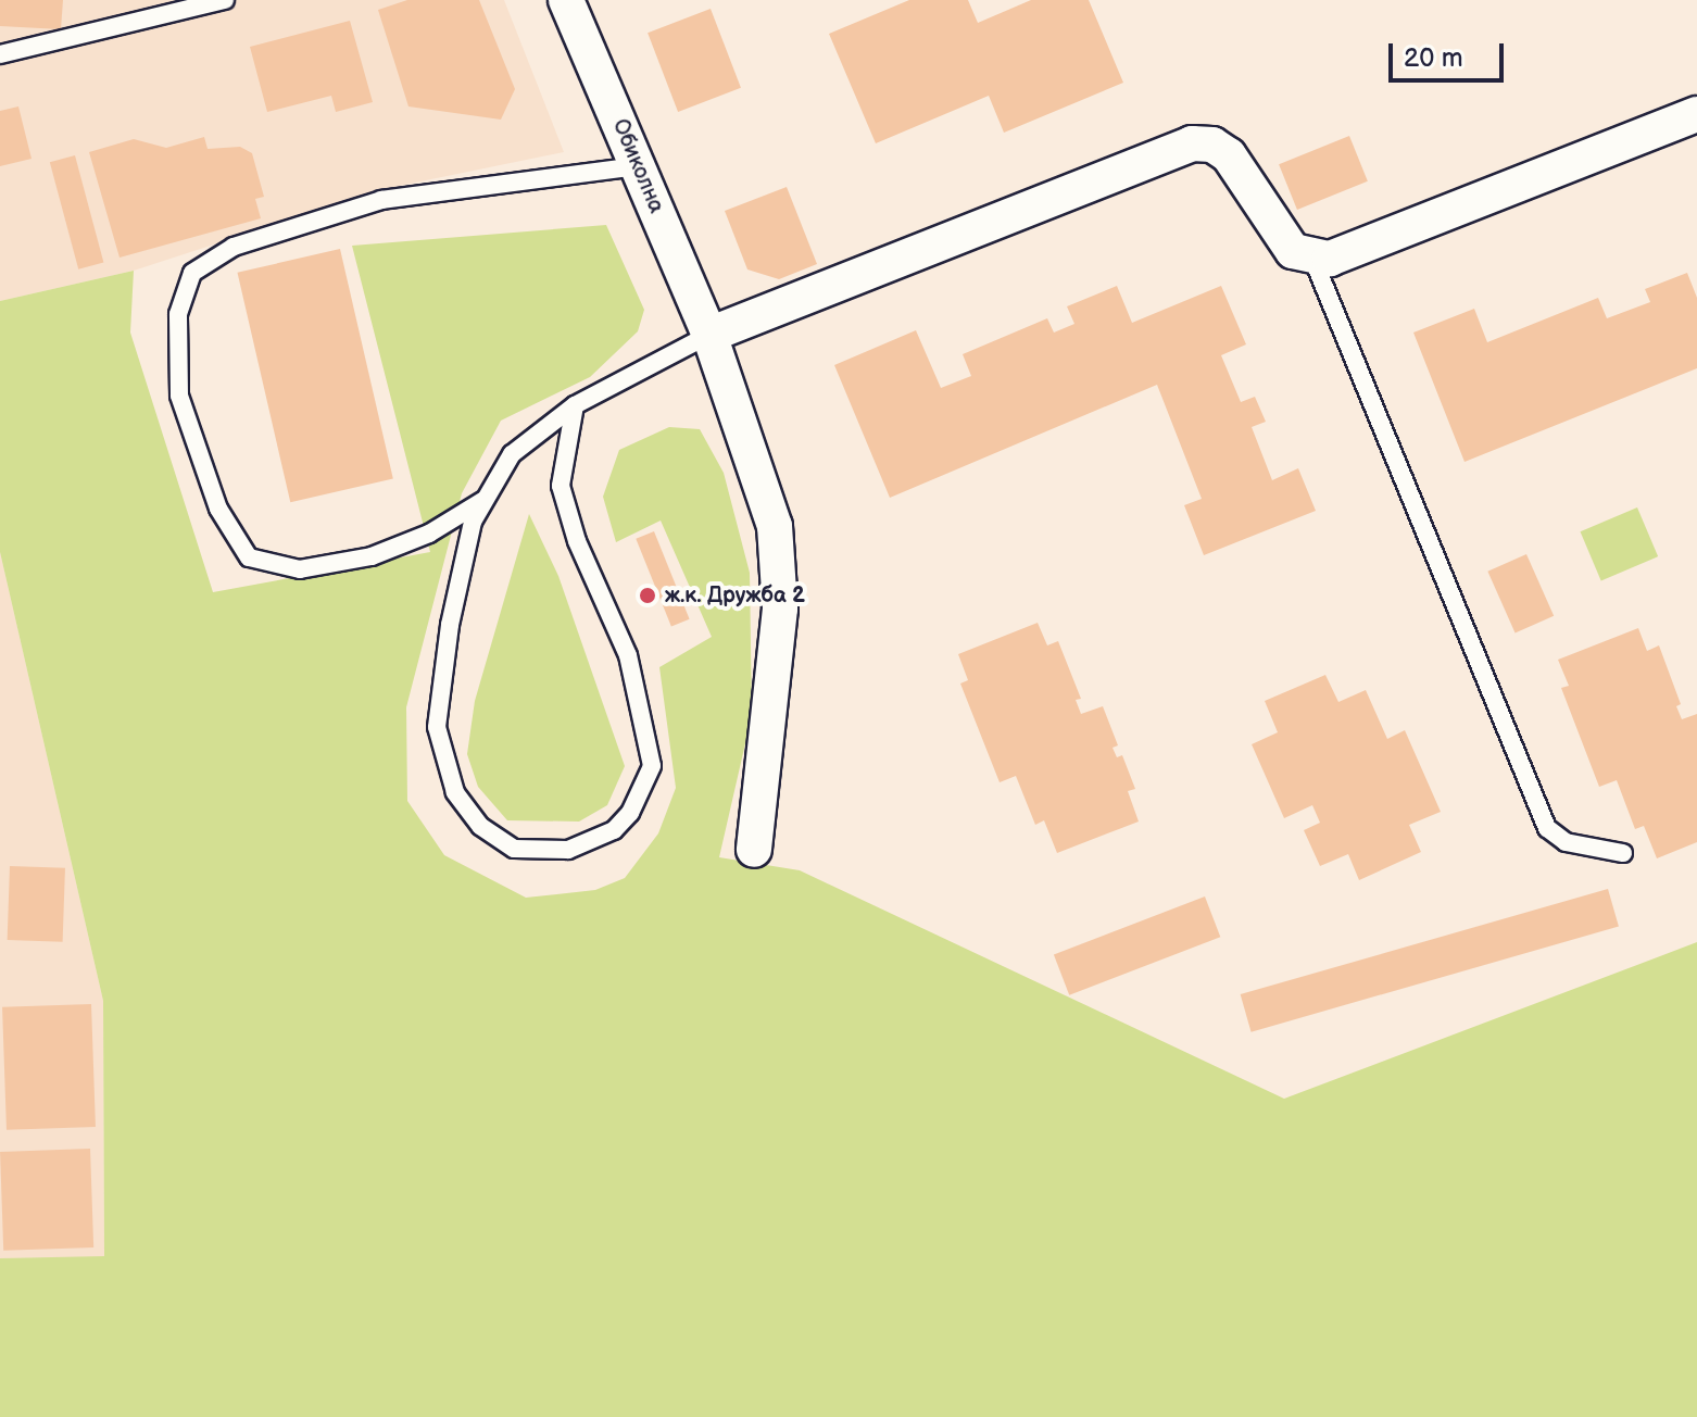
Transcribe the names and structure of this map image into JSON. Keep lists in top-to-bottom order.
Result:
{
  "streets": {
    "street": ["Обиколна"]
  },
  "places": ["ж.к. Дружба 2"],
  "scale_bar": "20 m"
}
